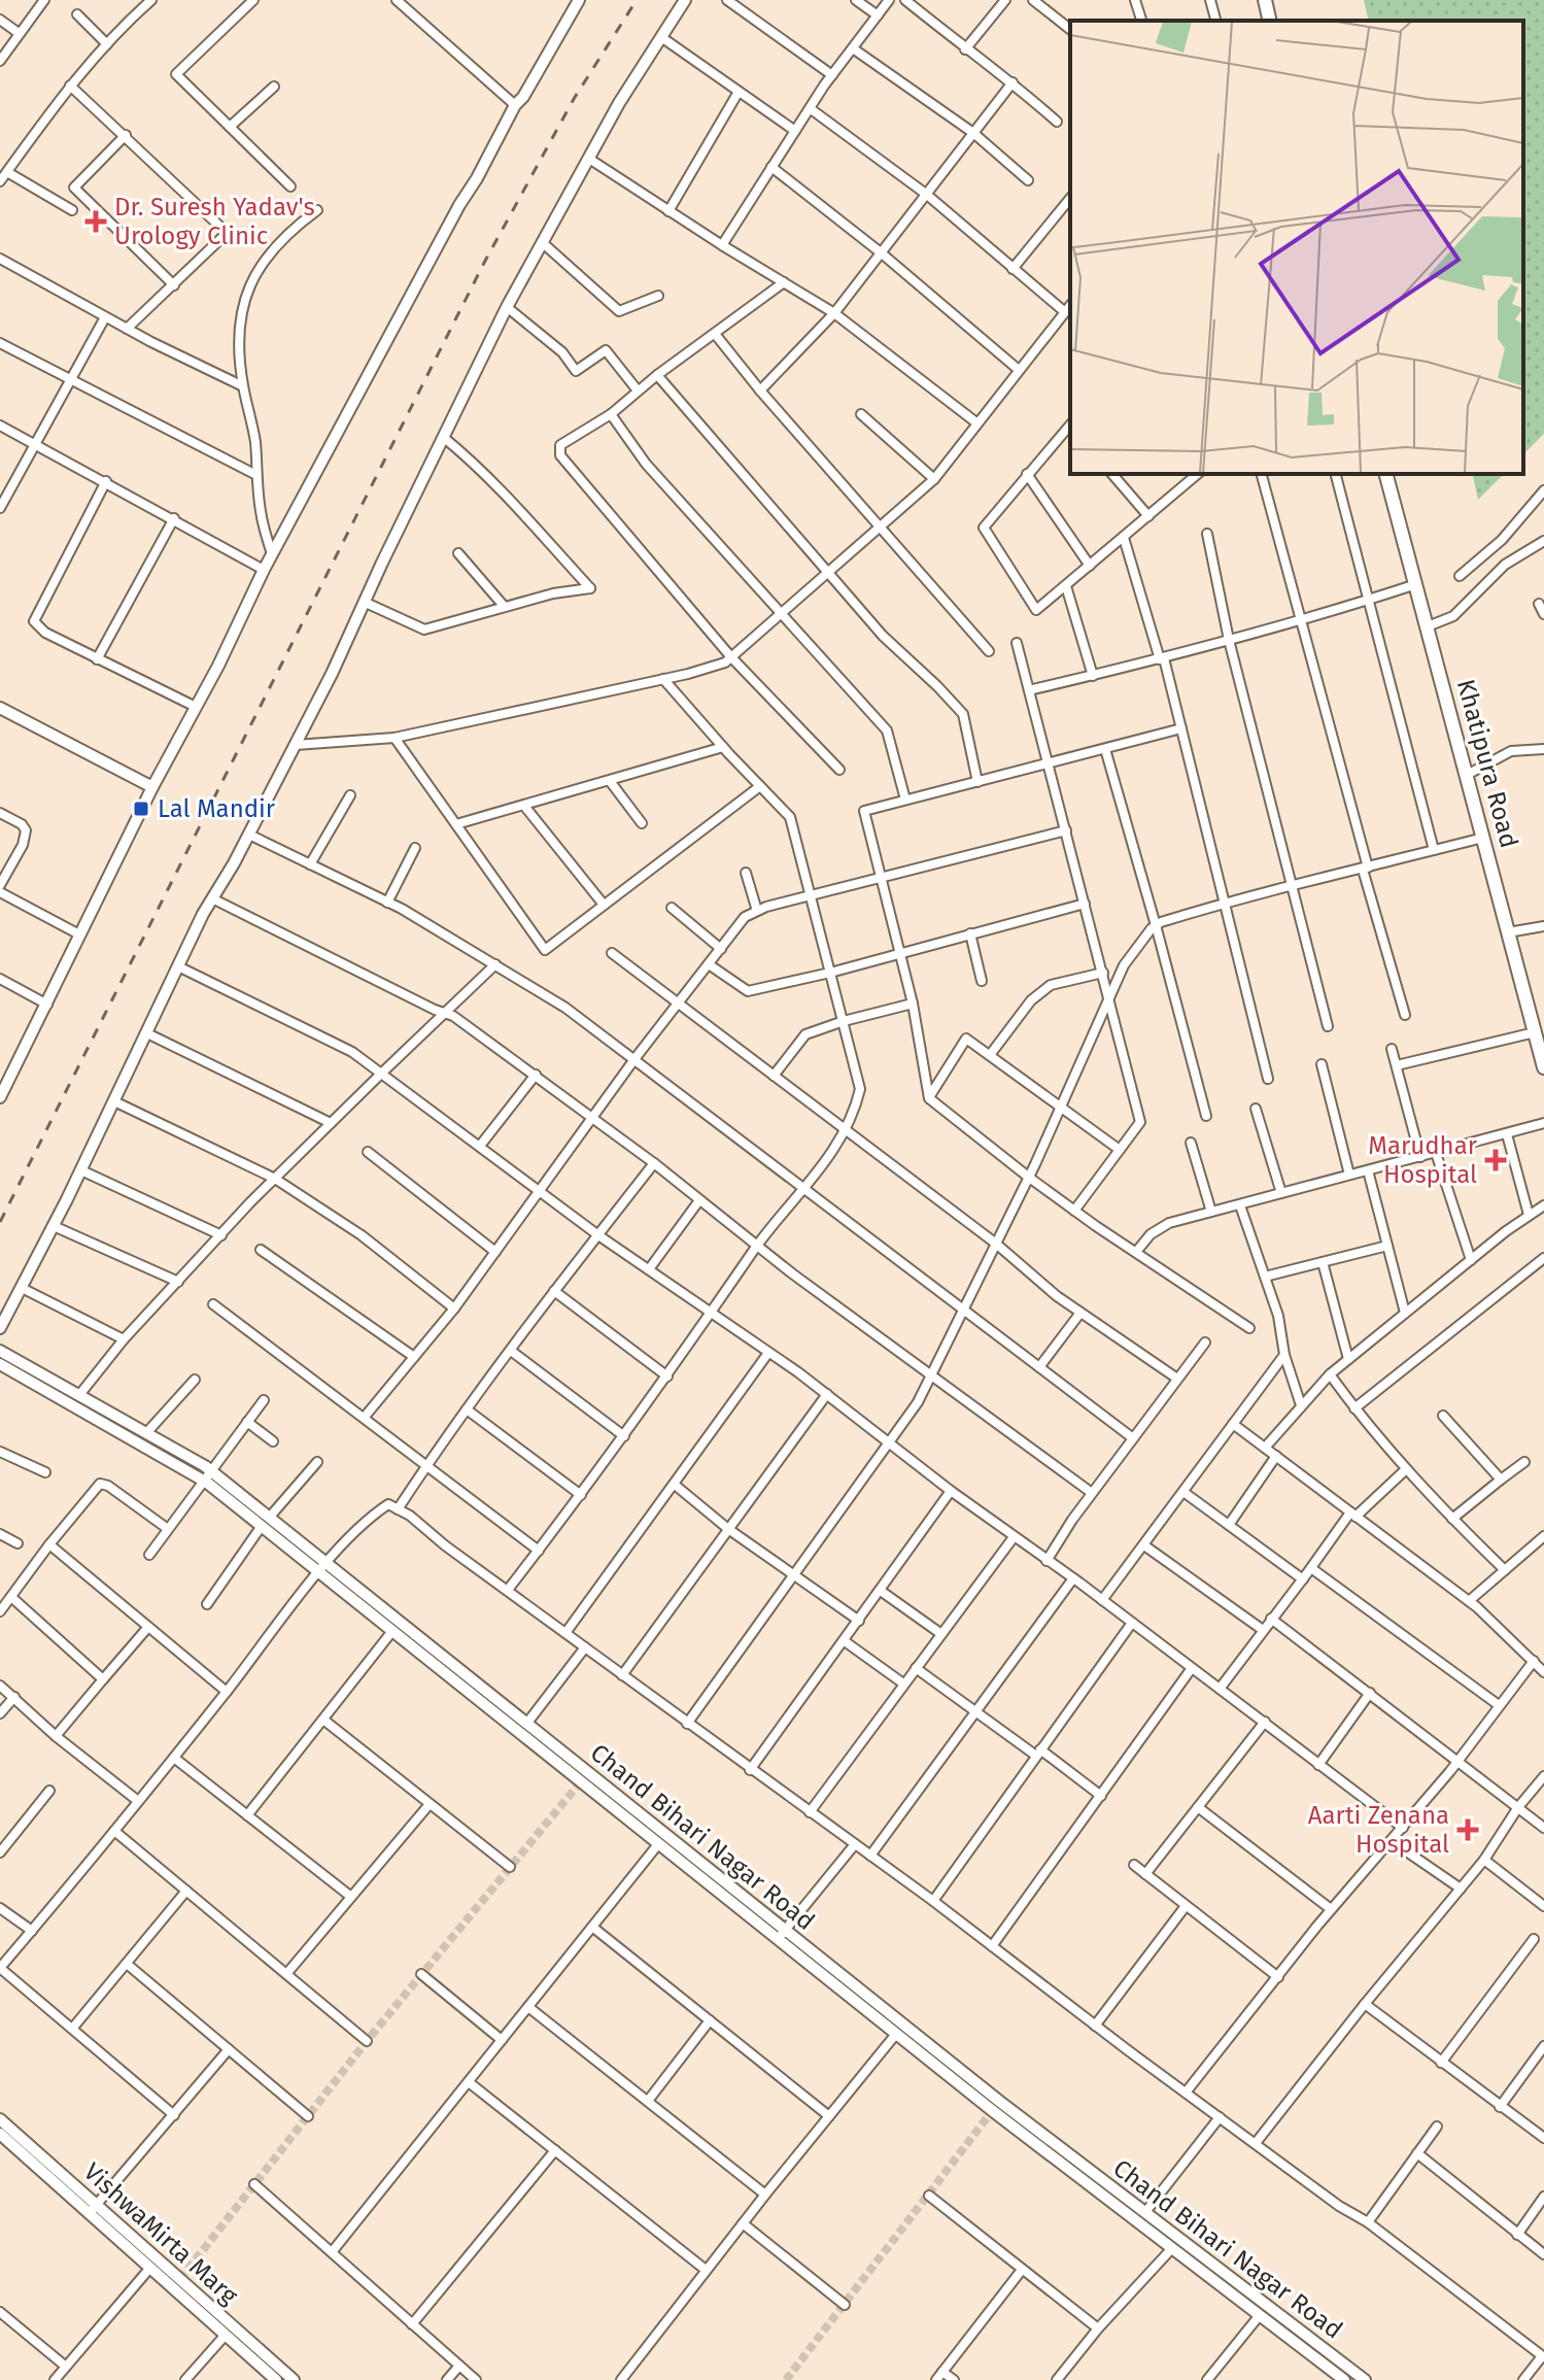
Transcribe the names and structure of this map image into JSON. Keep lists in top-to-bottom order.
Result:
{
  "streets": {
    "main road": ["Khatipura Road"],
    "street": ["Chand Bihari Nagar Road", "VishwaMirta Marg"]
  },
  "places": {
    "health": ["Dr. Suresh Yadav's Urology Clinic", "Marudhar Hospital", "Aarti Zenana Hospital"],
    "transit": ["Lal Mandir"]
  }
}
